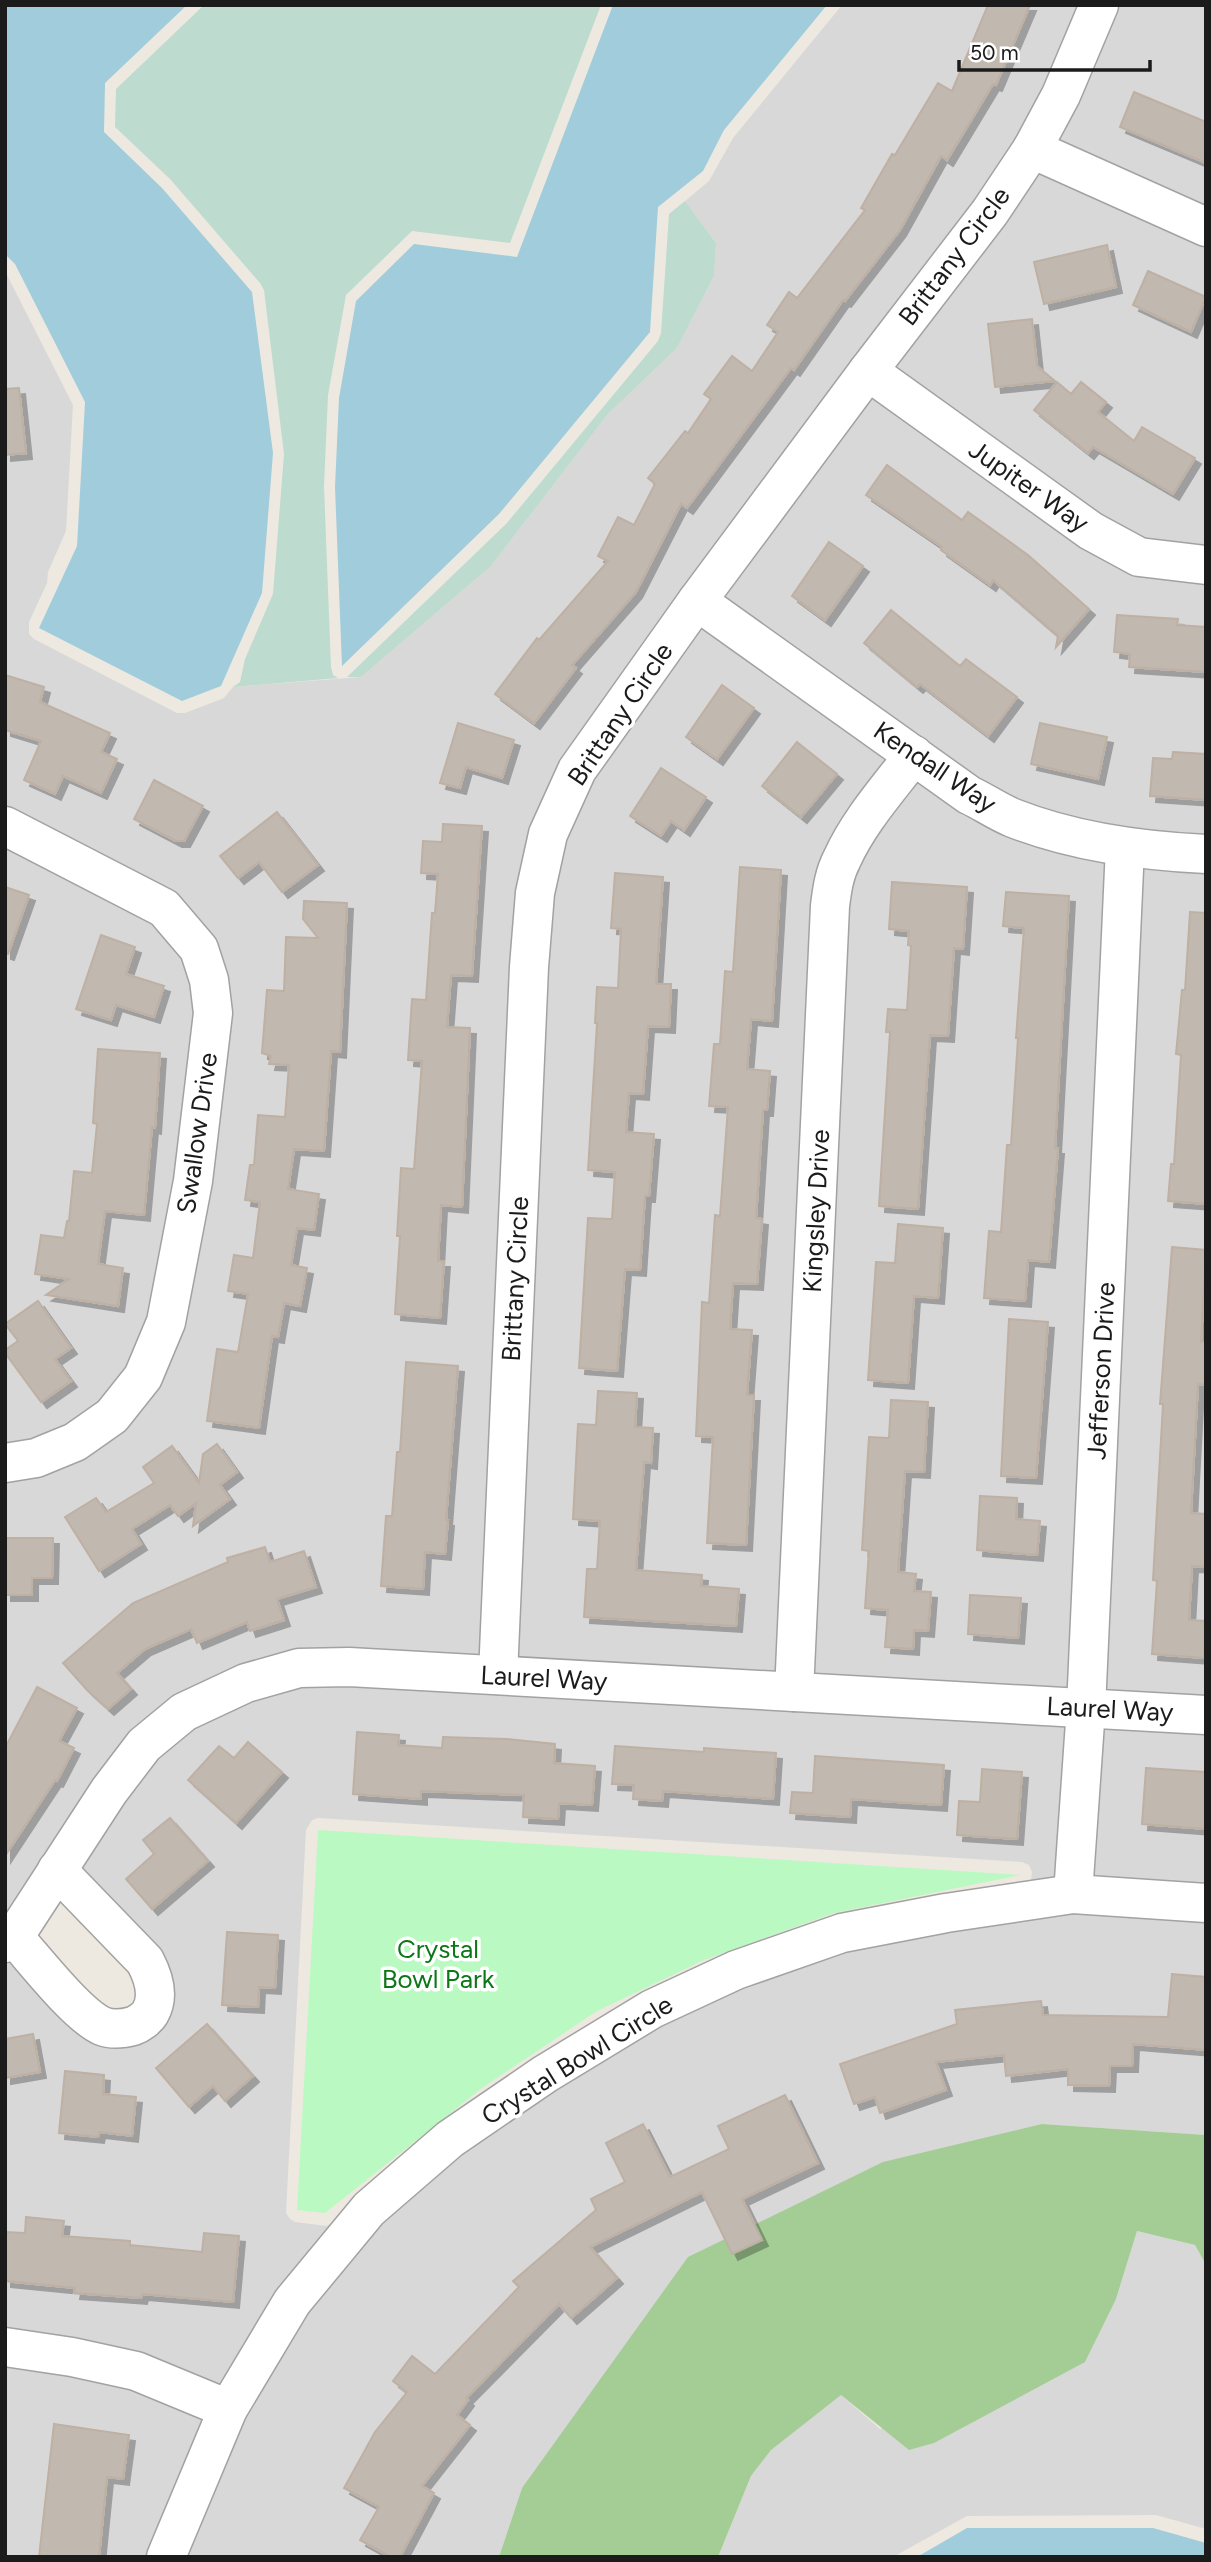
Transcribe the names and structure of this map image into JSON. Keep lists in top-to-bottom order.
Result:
{
  "streets": {
    "street": [
      "Brittany Circle",
      "Jupiter Way",
      "Kendall Way",
      "Swallow Drive",
      "Kingsley Drive",
      "Jefferson Drive",
      "Laurel Way",
      "Crystal Bowl Circle"
    ]
  },
  "crossings": [
    ["Brittany Circle", "Jupiter Way"],
    ["Brittany Circle", "Kendall Way"],
    ["Brittany Circle", "Laurel Way"],
    ["Kendall Way", "Kingsley Drive"],
    ["Kendall Way", "Jefferson Drive"],
    ["Kingsley Drive", "Laurel Way"],
    ["Jefferson Drive", "Laurel Way"],
    ["Jefferson Drive", "Crystal Bowl Circle"]
  ],
  "parks": ["Crystal Bowl Park"],
  "scale_bar": "50 m"
}
